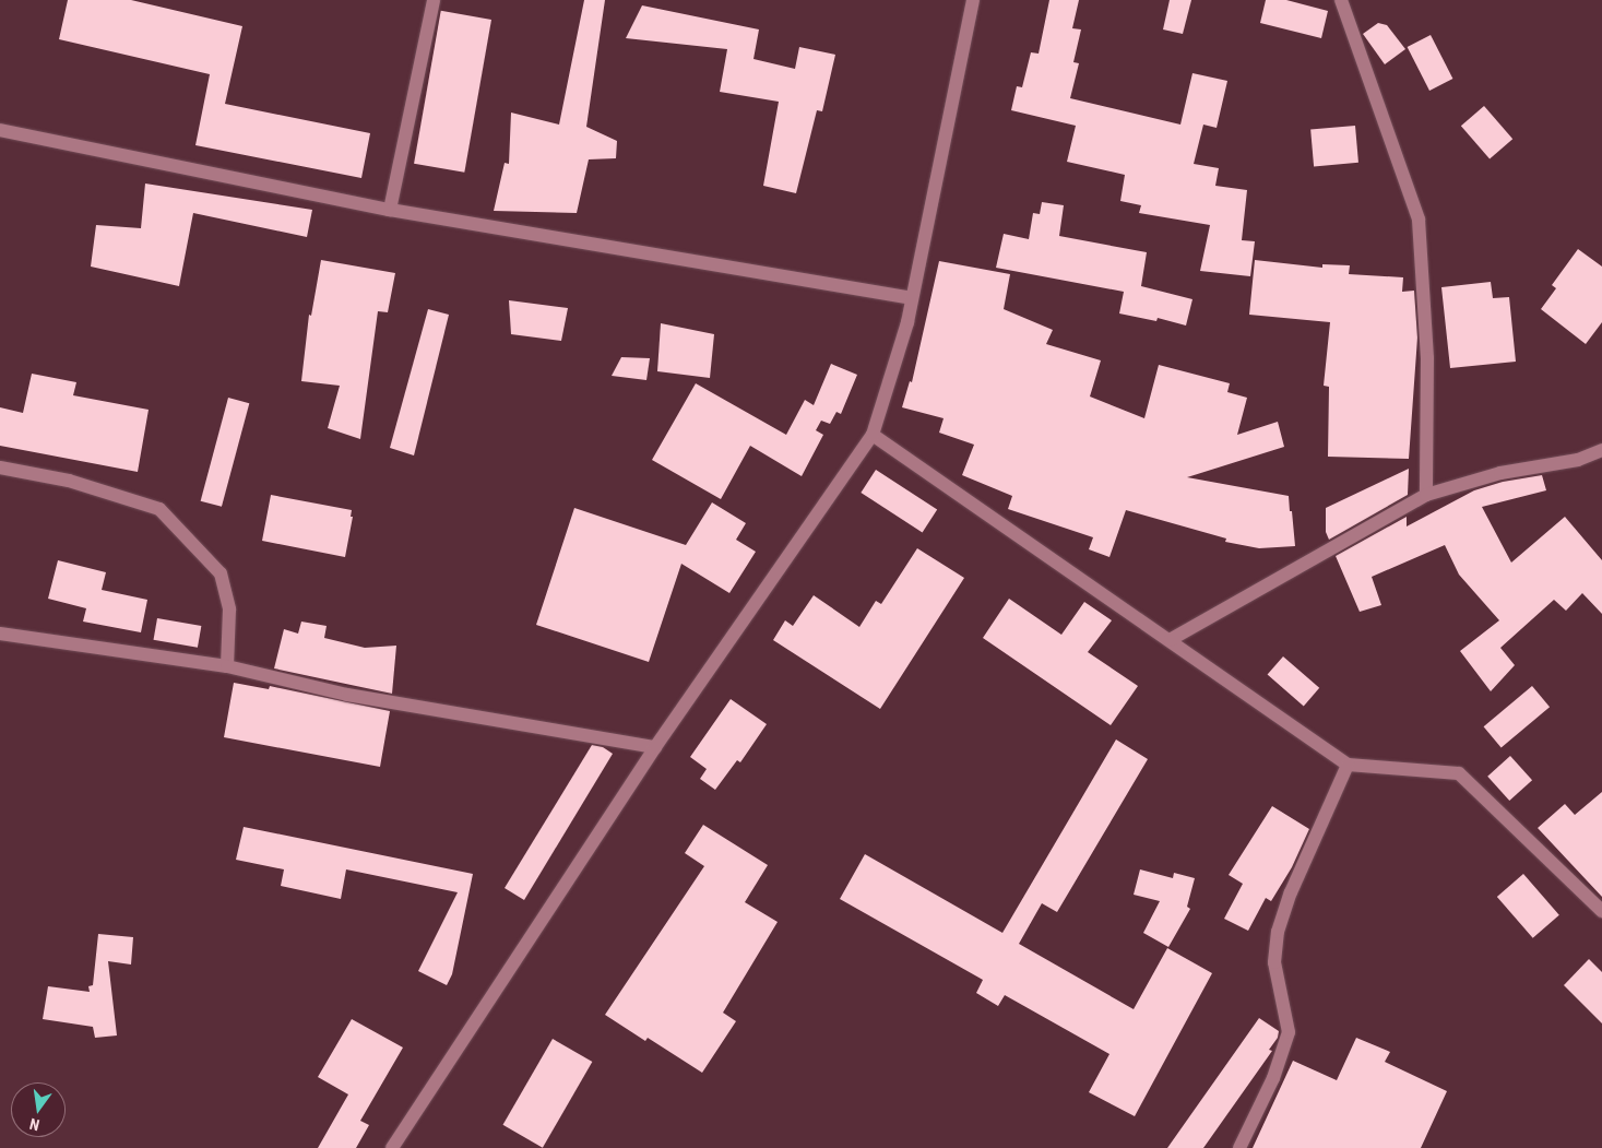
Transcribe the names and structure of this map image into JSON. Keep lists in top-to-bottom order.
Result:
{
  "north": "bottom"
}
